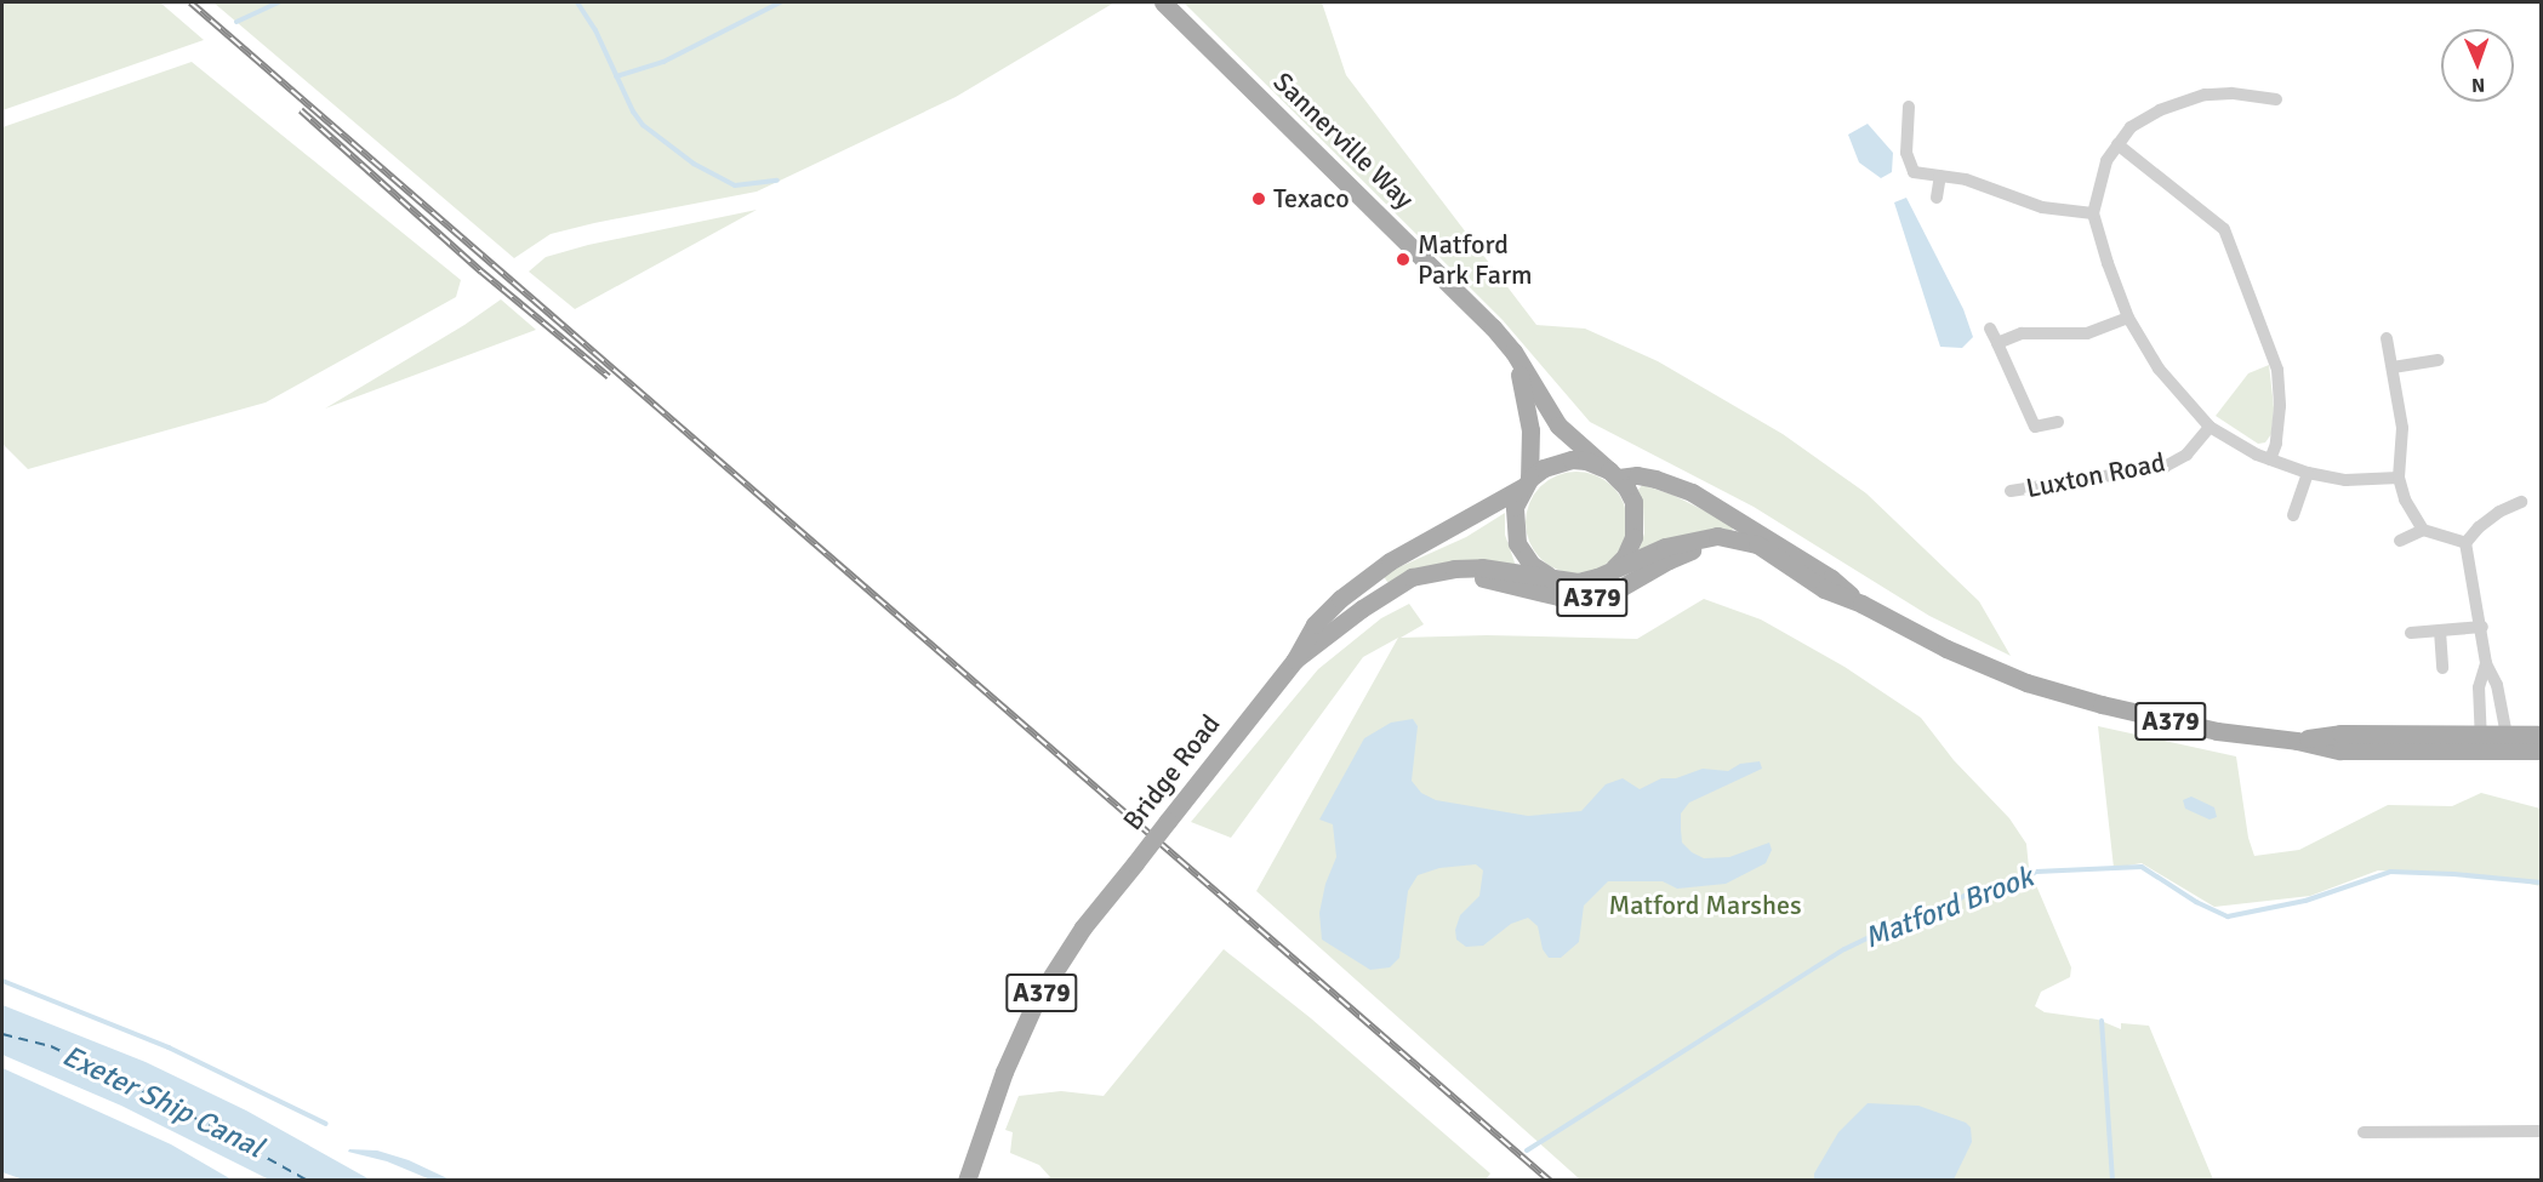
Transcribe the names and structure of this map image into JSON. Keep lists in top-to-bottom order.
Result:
{
  "streets": {
    "main road": ["Sannerville Way", "A379", "Bridge Road"],
    "street": ["Luxton Road"]
  },
  "crossings": [
    ["Sannerville Way", "A379"],
    ["Sannerville Way", "Bridge Road"],
    ["A379", "Bridge Road"]
  ],
  "water": ["Matford Brook", "Exeter Ship Canal"],
  "parks": ["Matford Marshes"],
  "places": ["Texaco", "Matford Park Farm"],
  "north": "bottom"
}
